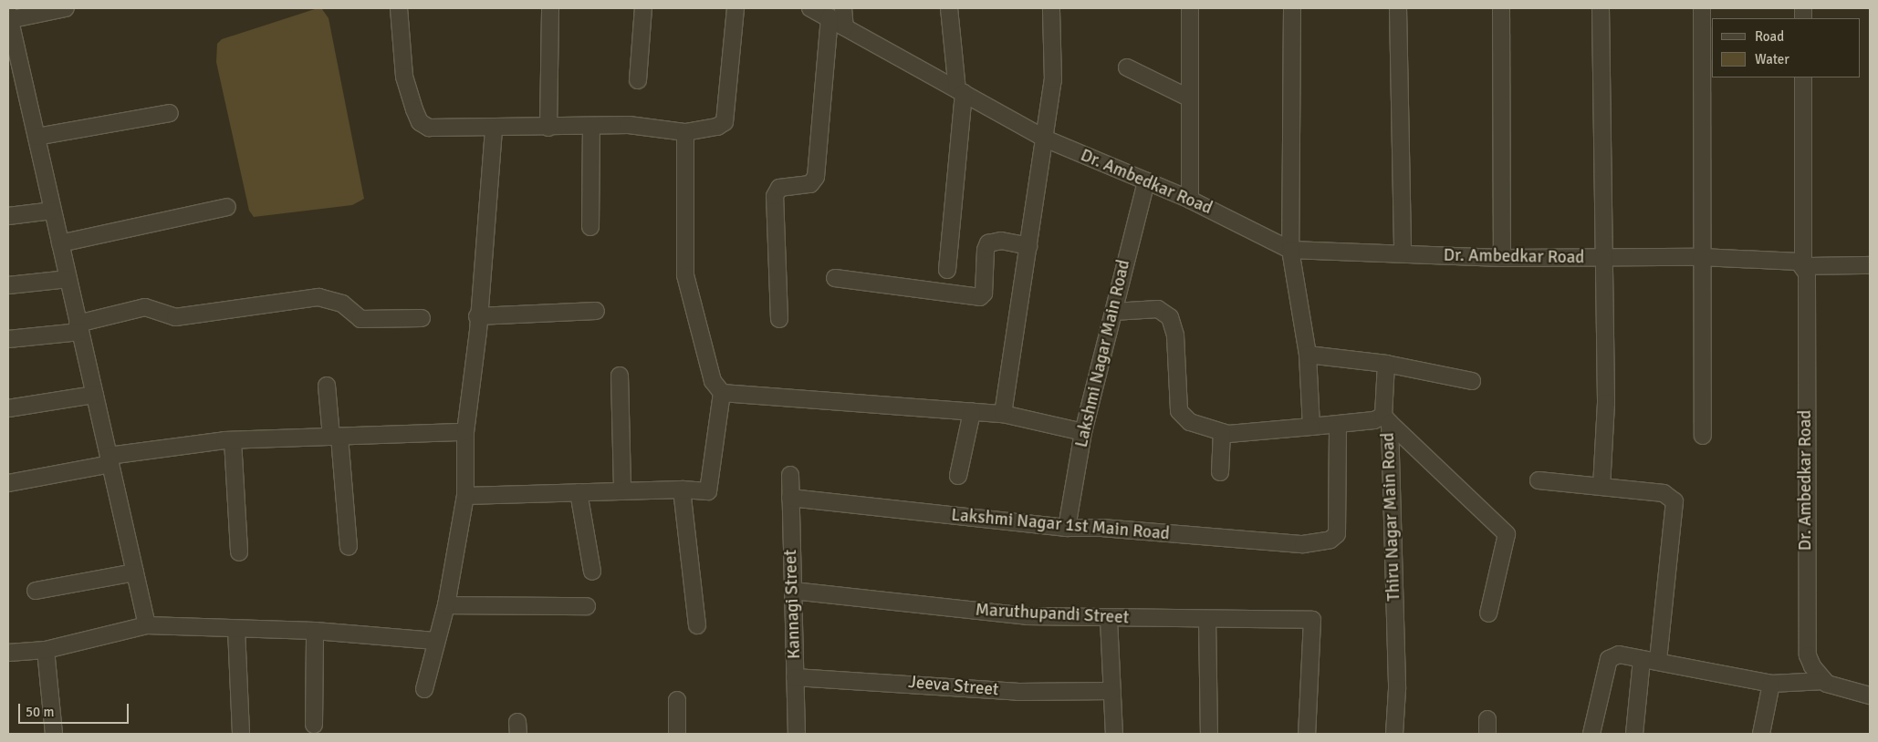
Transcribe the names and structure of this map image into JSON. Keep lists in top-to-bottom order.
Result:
{
  "streets": {
    "street": [
      "Dr. Ambedkar Road",
      "Lakshmi Nagar Main Road",
      "Thiru Nagar Main Road",
      "Lakshmi Nagar 1st Main Road",
      "Kannagi Street",
      "Maruthupandi Street",
      "Jeeva Street"
    ]
  },
  "crossings": [
    ["Dr. Ambedkar Road", "Lakshmi Nagar Main Road"],
    ["Lakshmi Nagar Main Road", "Thiru Nagar Main Road"],
    ["Lakshmi Nagar Main Road", "Lakshmi Nagar 1st Main Road"],
    ["Thiru Nagar Main Road", "Lakshmi Nagar 1st Main Road"],
    ["Lakshmi Nagar 1st Main Road", "Kannagi Street"],
    ["Kannagi Street", "Maruthupandi Street"],
    ["Kannagi Street", "Jeeva Street"]
  ],
  "legend": ["Road", "Water"],
  "scale_bar": "50 m"
}
